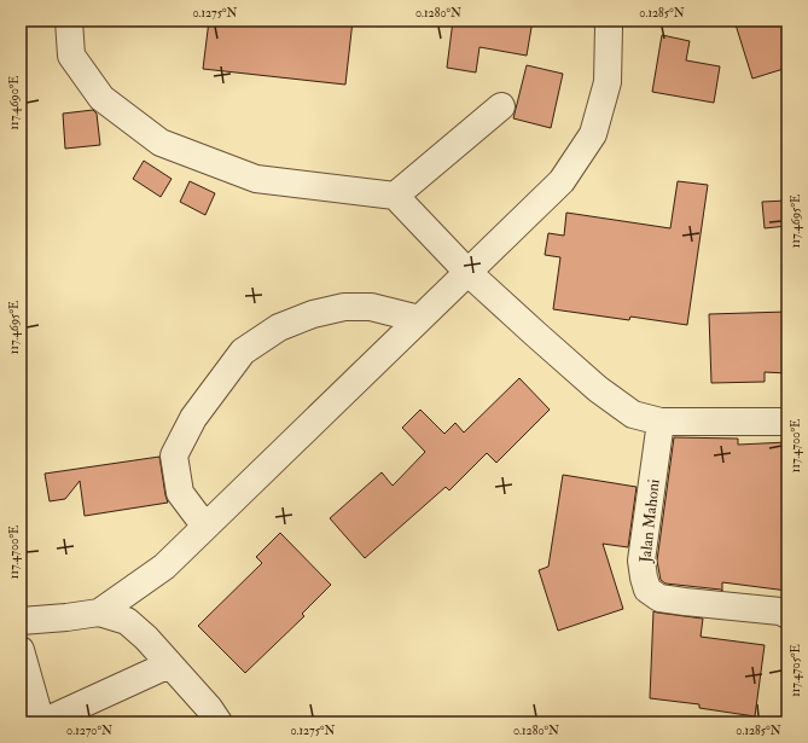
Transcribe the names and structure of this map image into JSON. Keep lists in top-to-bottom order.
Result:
{
  "streets": {
    "street": ["Jalan Mahoni"]
  },
  "coordinates": [
    "0.1275°N",
    "0.1280°N",
    "0.1285°N",
    "117.4690°E",
    "117.4695°E",
    "117.4700°E",
    "117.4705°E",
    "0.1270°N"
  ]
}
